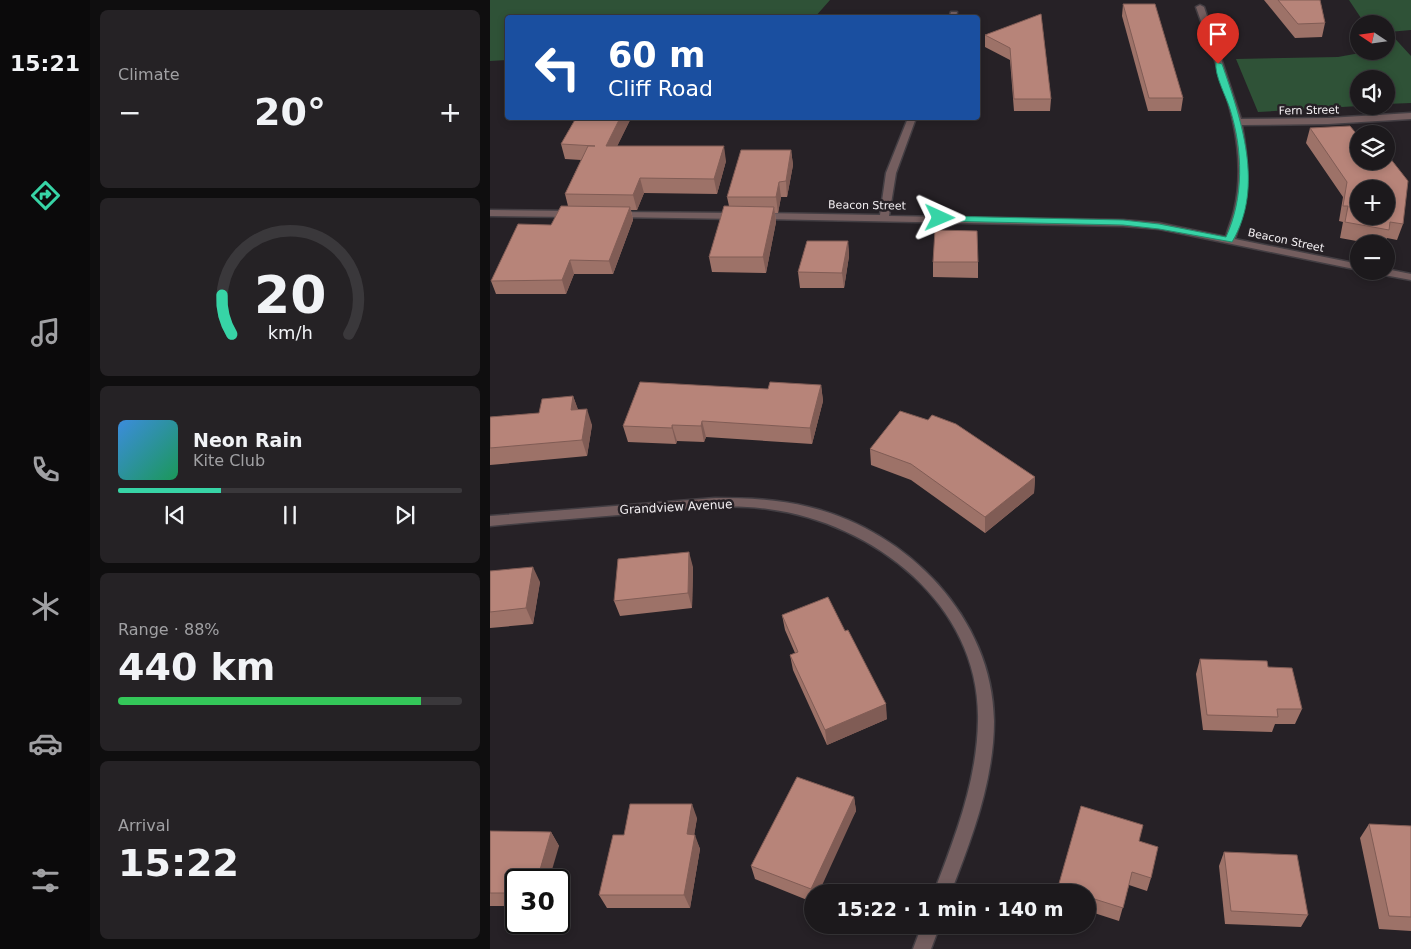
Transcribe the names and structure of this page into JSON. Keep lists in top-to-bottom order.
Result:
{
  "streets": {
    "street": ["Fern Street", "Beacon Street", "Grandview Avenue"]
  },
  "north": "left",
  "page": {
    "tabs": "15:21",
    "tile": [
      "Climate",
      ["Range · 88%", "440 km"],
      ["Arrival", "15:22"]
    ],
    "map_buttons": ["+", "−"],
    "turn": ["60 m", "Cliff Road"],
    "heat": ["−", "20°", "+"],
    "song": ["Neon Rain", "Kite Club"],
    "limit": "30",
    "trip": "15:22 · 1 min · 140 m",
    "gauge": ["20", "km/h"]
  }
}
